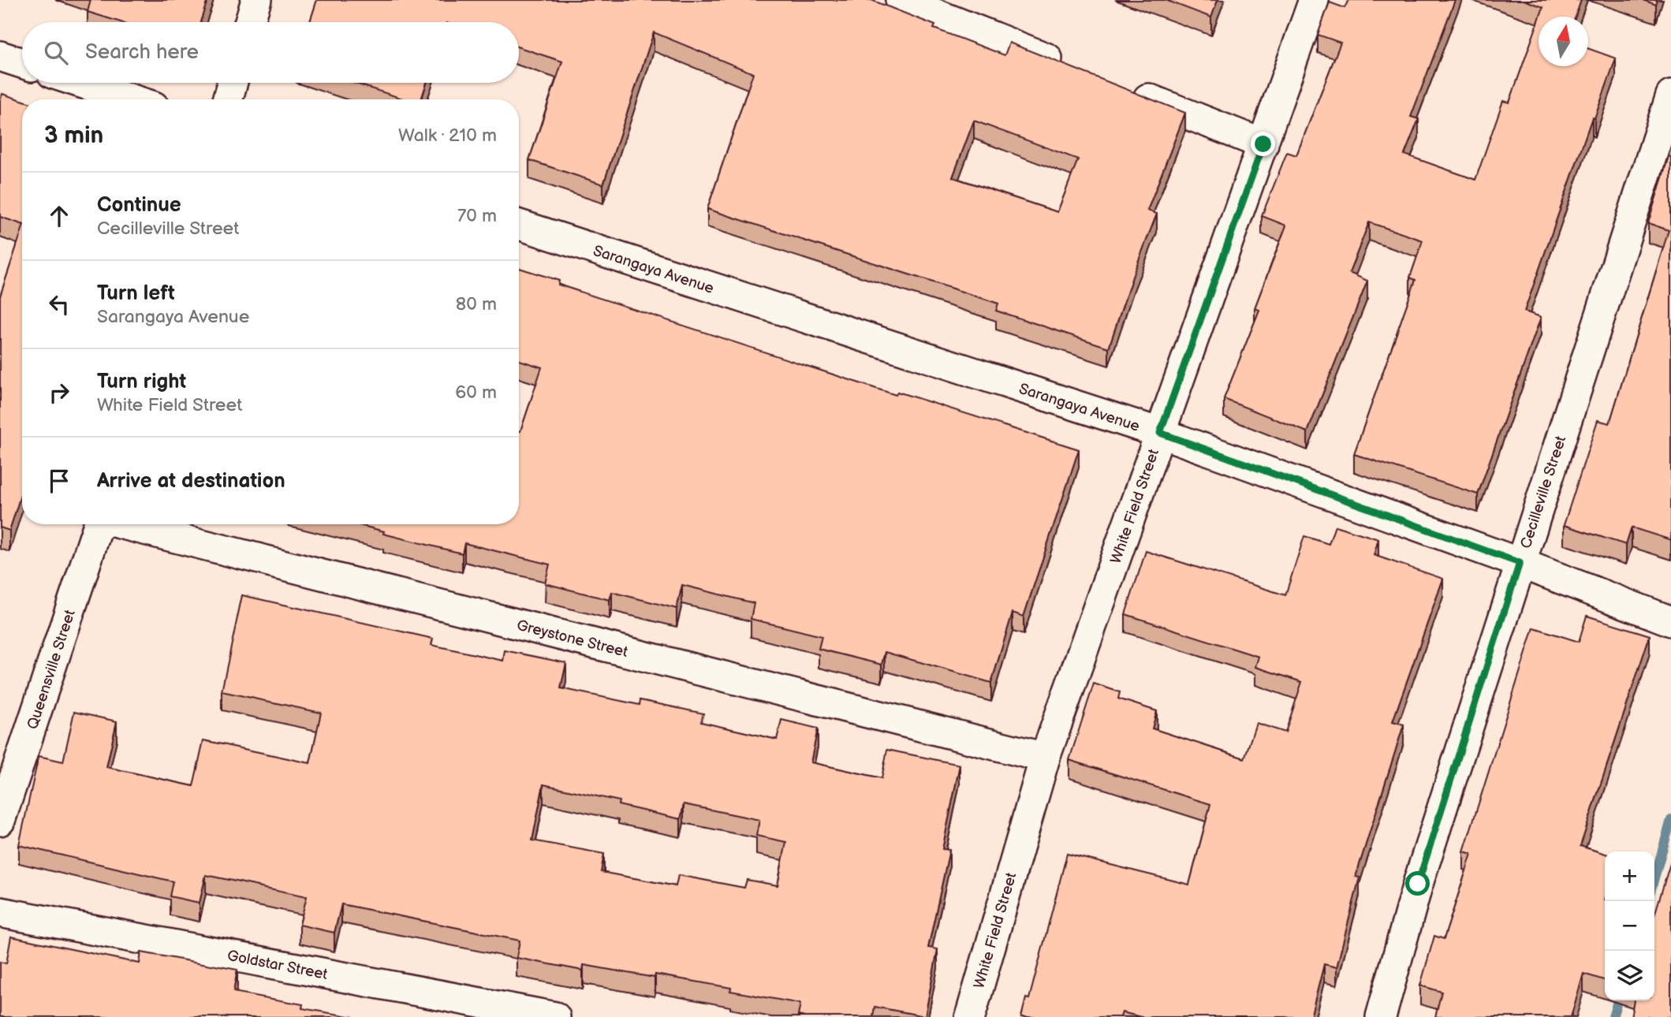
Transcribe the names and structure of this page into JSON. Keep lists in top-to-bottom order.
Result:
{
  "streets": {
    "street": [
      "Sarangaya Avenue",
      "Cecilleville Street",
      "White Field Street",
      "Greystone Street",
      "Queensville Street",
      "Goldstar Street"
    ]
  },
  "crossings": [
    ["Sarangaya Avenue", "Cecilleville Street"],
    ["Sarangaya Avenue", "White Field Street"],
    ["White Field Street", "Greystone Street"]
  ],
  "north": "top",
  "page": {
    "search": "Search here",
    "heading": ["3 min", "Walk · 210 m"],
    "list": [
      ["Continue", "Cecilleville Street", "70 m"],
      ["Turn left", "Sarangaya Avenue", "80 m"],
      ["Turn right", "White Field Street", "60 m"],
      "Arrive at destination"
    ],
    "map_buttons": ["+", "−"]
  }
}
